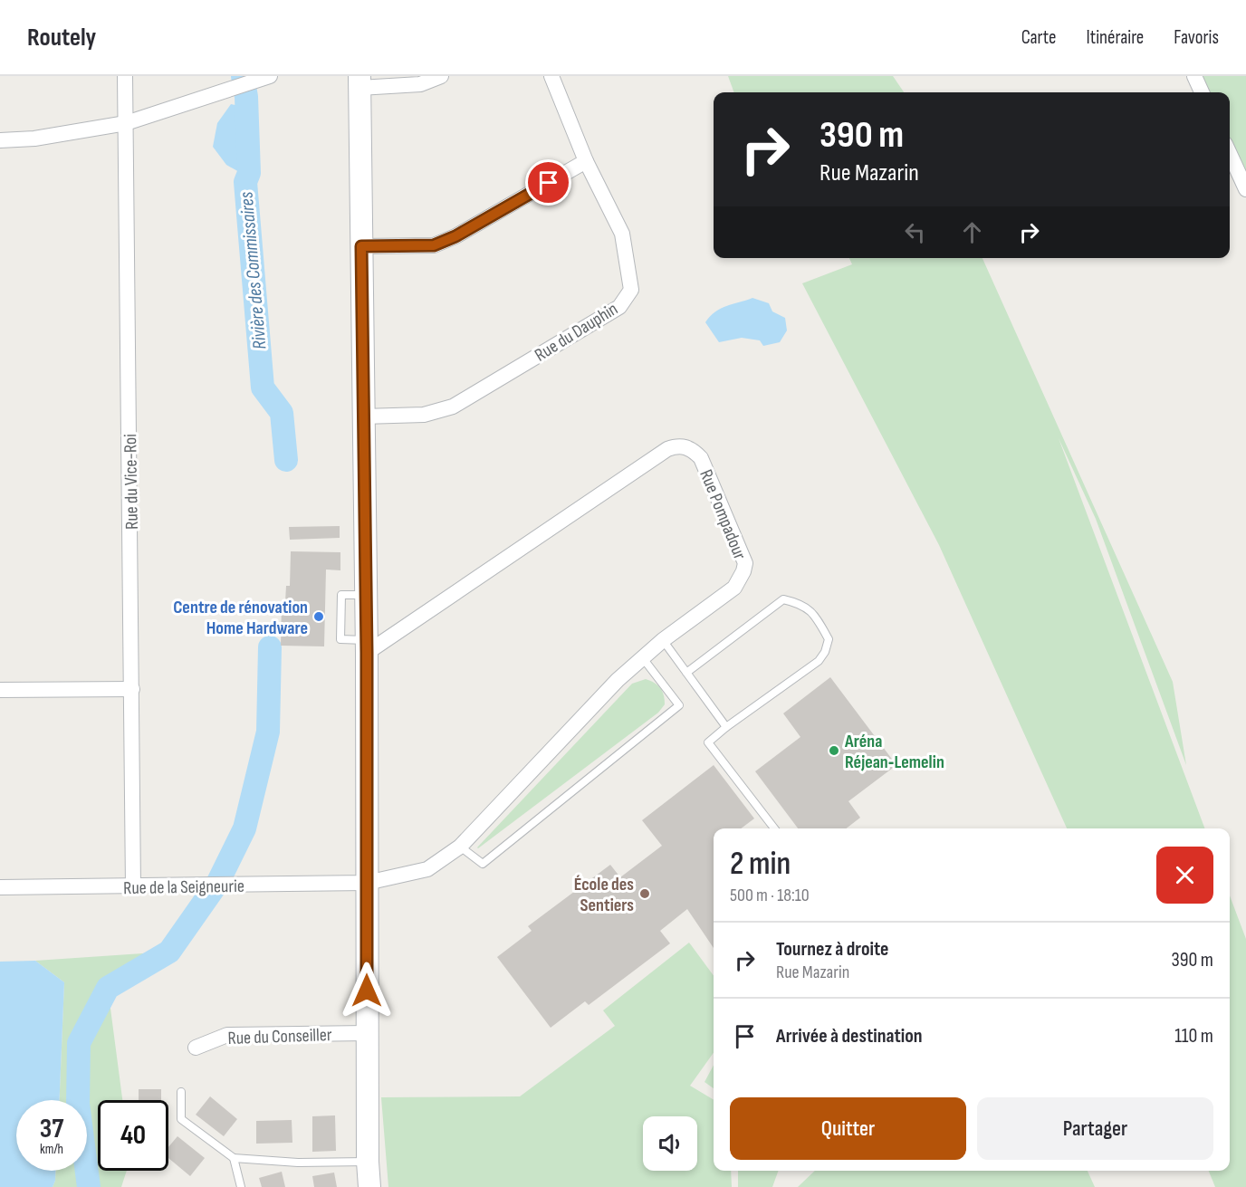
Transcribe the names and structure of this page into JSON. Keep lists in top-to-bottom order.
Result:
{
  "streets": {
    "street": [
      "Rue du Dauphin",
      "Rue du Vice-Roi",
      "Rue Pompadour",
      "Rue de la Seigneurie",
      "Rue du Conseiller"
    ]
  },
  "crossings": [
    ["Rue du Vice-Roi", "Rue de la Seigneurie"],
    ["Rue Pompadour", "Rue de la Seigneurie"]
  ],
  "water": ["Rivière des Commissaires"],
  "places": ["Centre de rénovation Home Hardware", "Aréna Réjean‑Lemelin", "École des Sentiers"],
  "page": {
    "header": "Routely",
    "nav": ["Carte", "Itinéraire", "Favoris"],
    "turn": ["390 m", "Rue Mazarin"],
    "heading": ["2 min", "500 m · 18:10"],
    "list": [
      {
        "name": "Tournez à droite",
        "note": "Rue Mazarin",
        "value": "390 m"
      },
      {
        "name": "Arrivée à destination",
        "value": "110 m"
      }
    ],
    "buttons": ["Quitter", "Partager"],
    "speed": "37 km/h",
    "limit": "40"
  }
}
